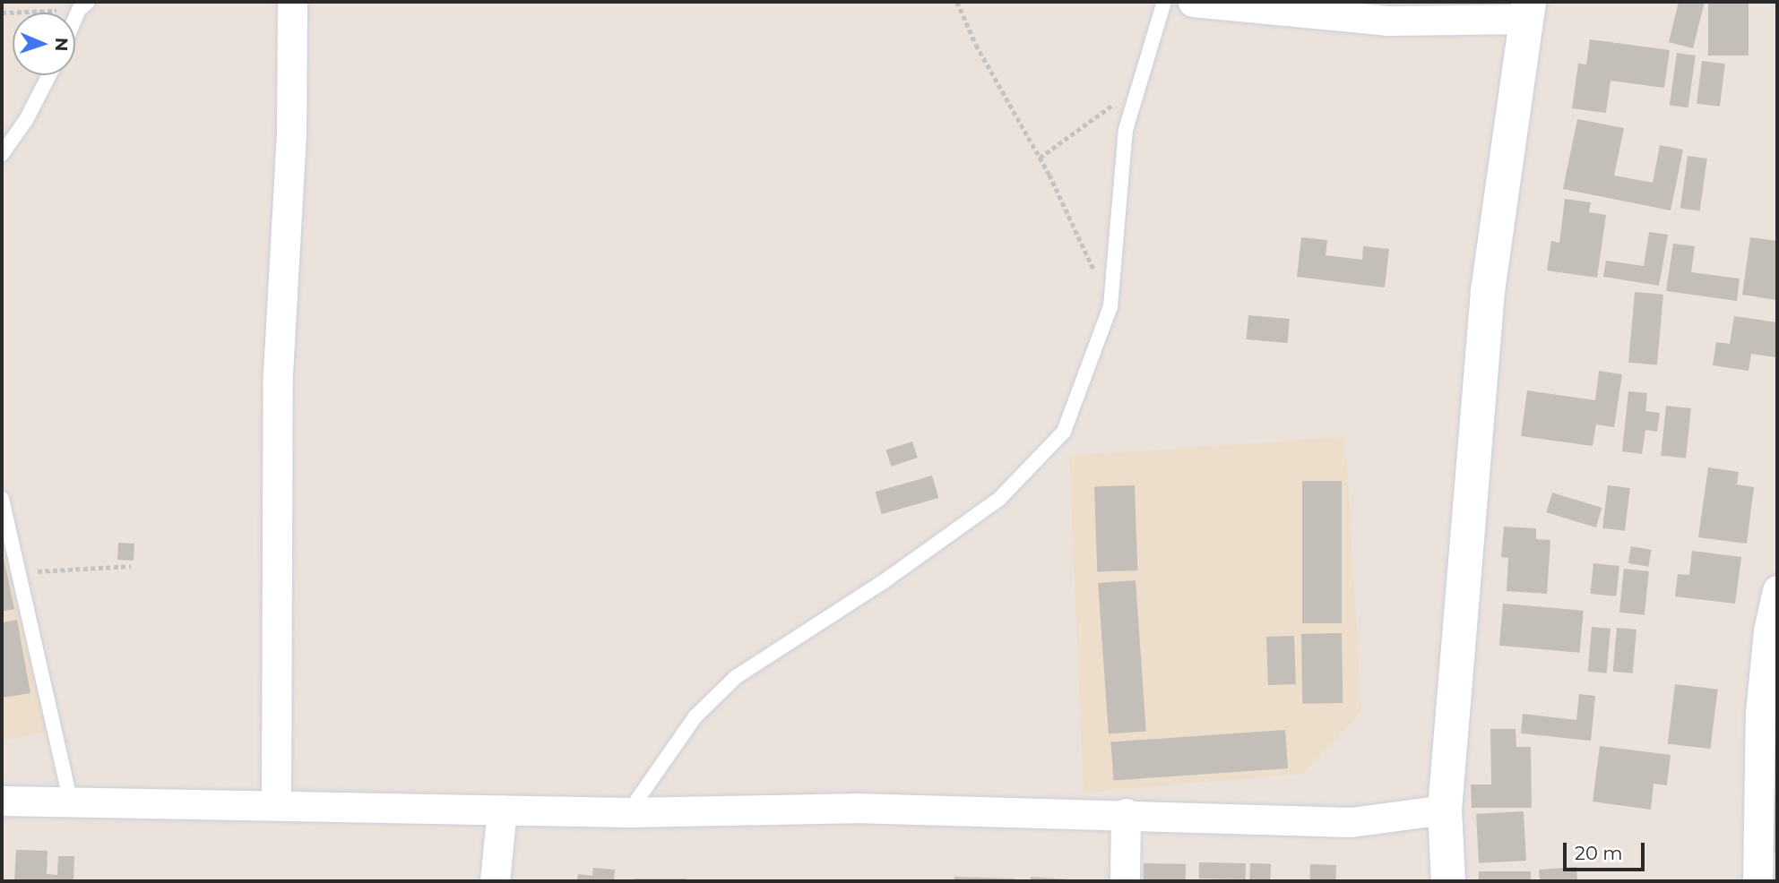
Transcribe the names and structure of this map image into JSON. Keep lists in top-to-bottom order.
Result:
{
  "scale_bar": "20 m",
  "north": "right"
}
